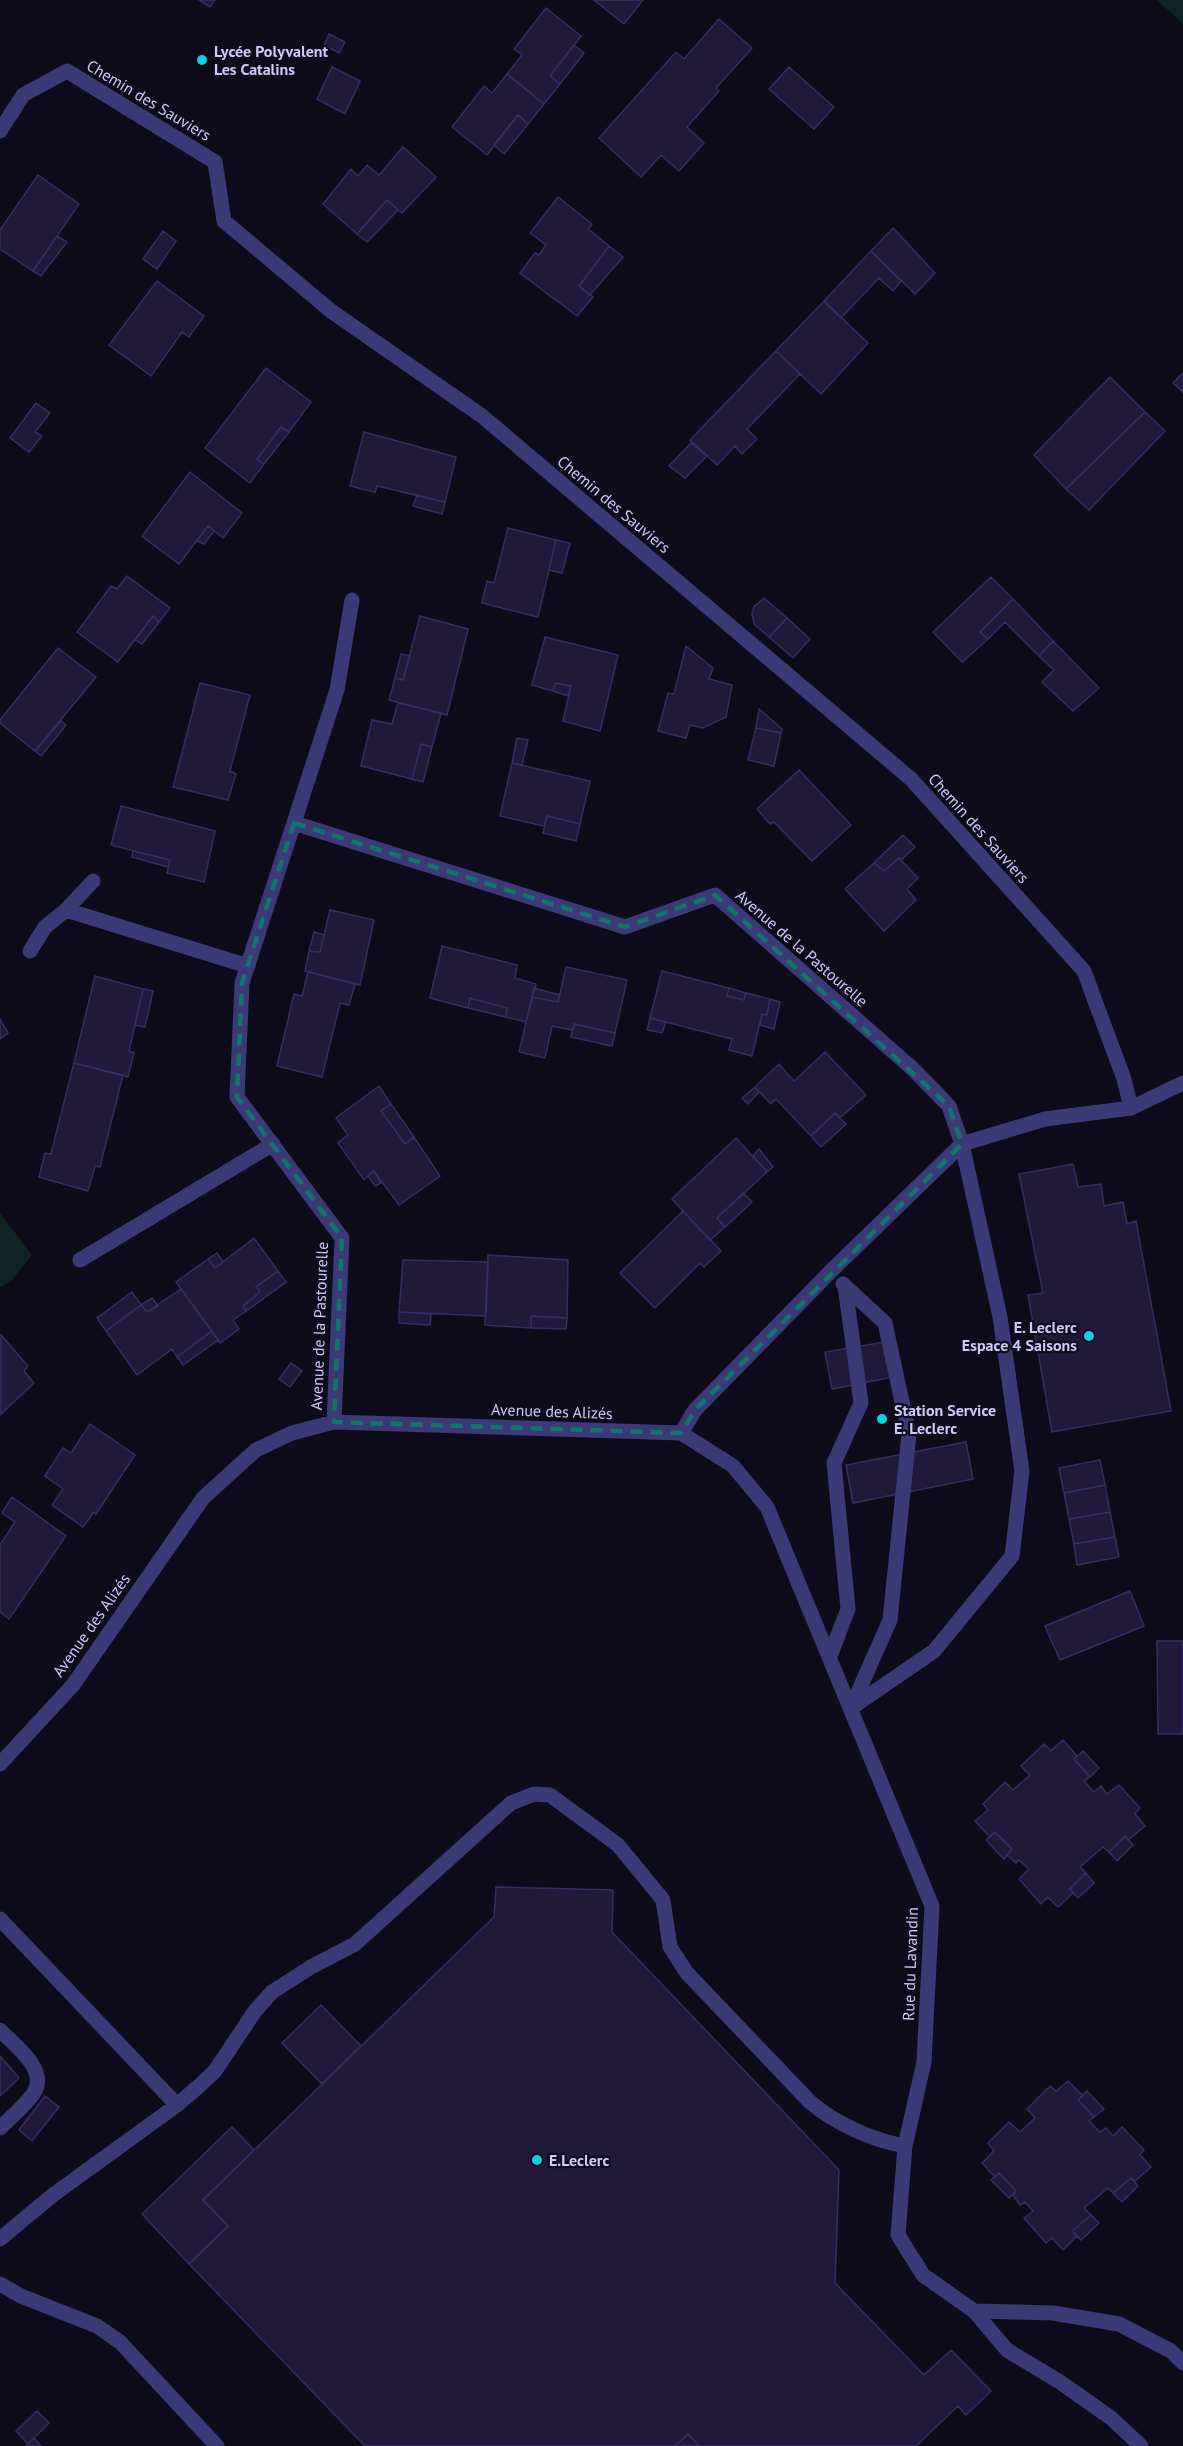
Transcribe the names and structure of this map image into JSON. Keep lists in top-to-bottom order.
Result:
{
  "streets": {
    "street": [
      "Chemin des Sauviers",
      "Avenue de la Pastourelle",
      "Avenue des Alizés",
      "Rue du Lavandin"
    ]
  },
  "crossings": [
    ["Avenue de la Pastourelle", "Avenue des Alizés"],
    ["Avenue des Alizés", "Rue du Lavandin"]
  ],
  "places": [
    "Lycée Polyvalent Les Catalins",
    "E. Leclerc Espace 4 Saisons",
    "Station Service E. Leclerc",
    "E.Leclerc"
  ]
}
